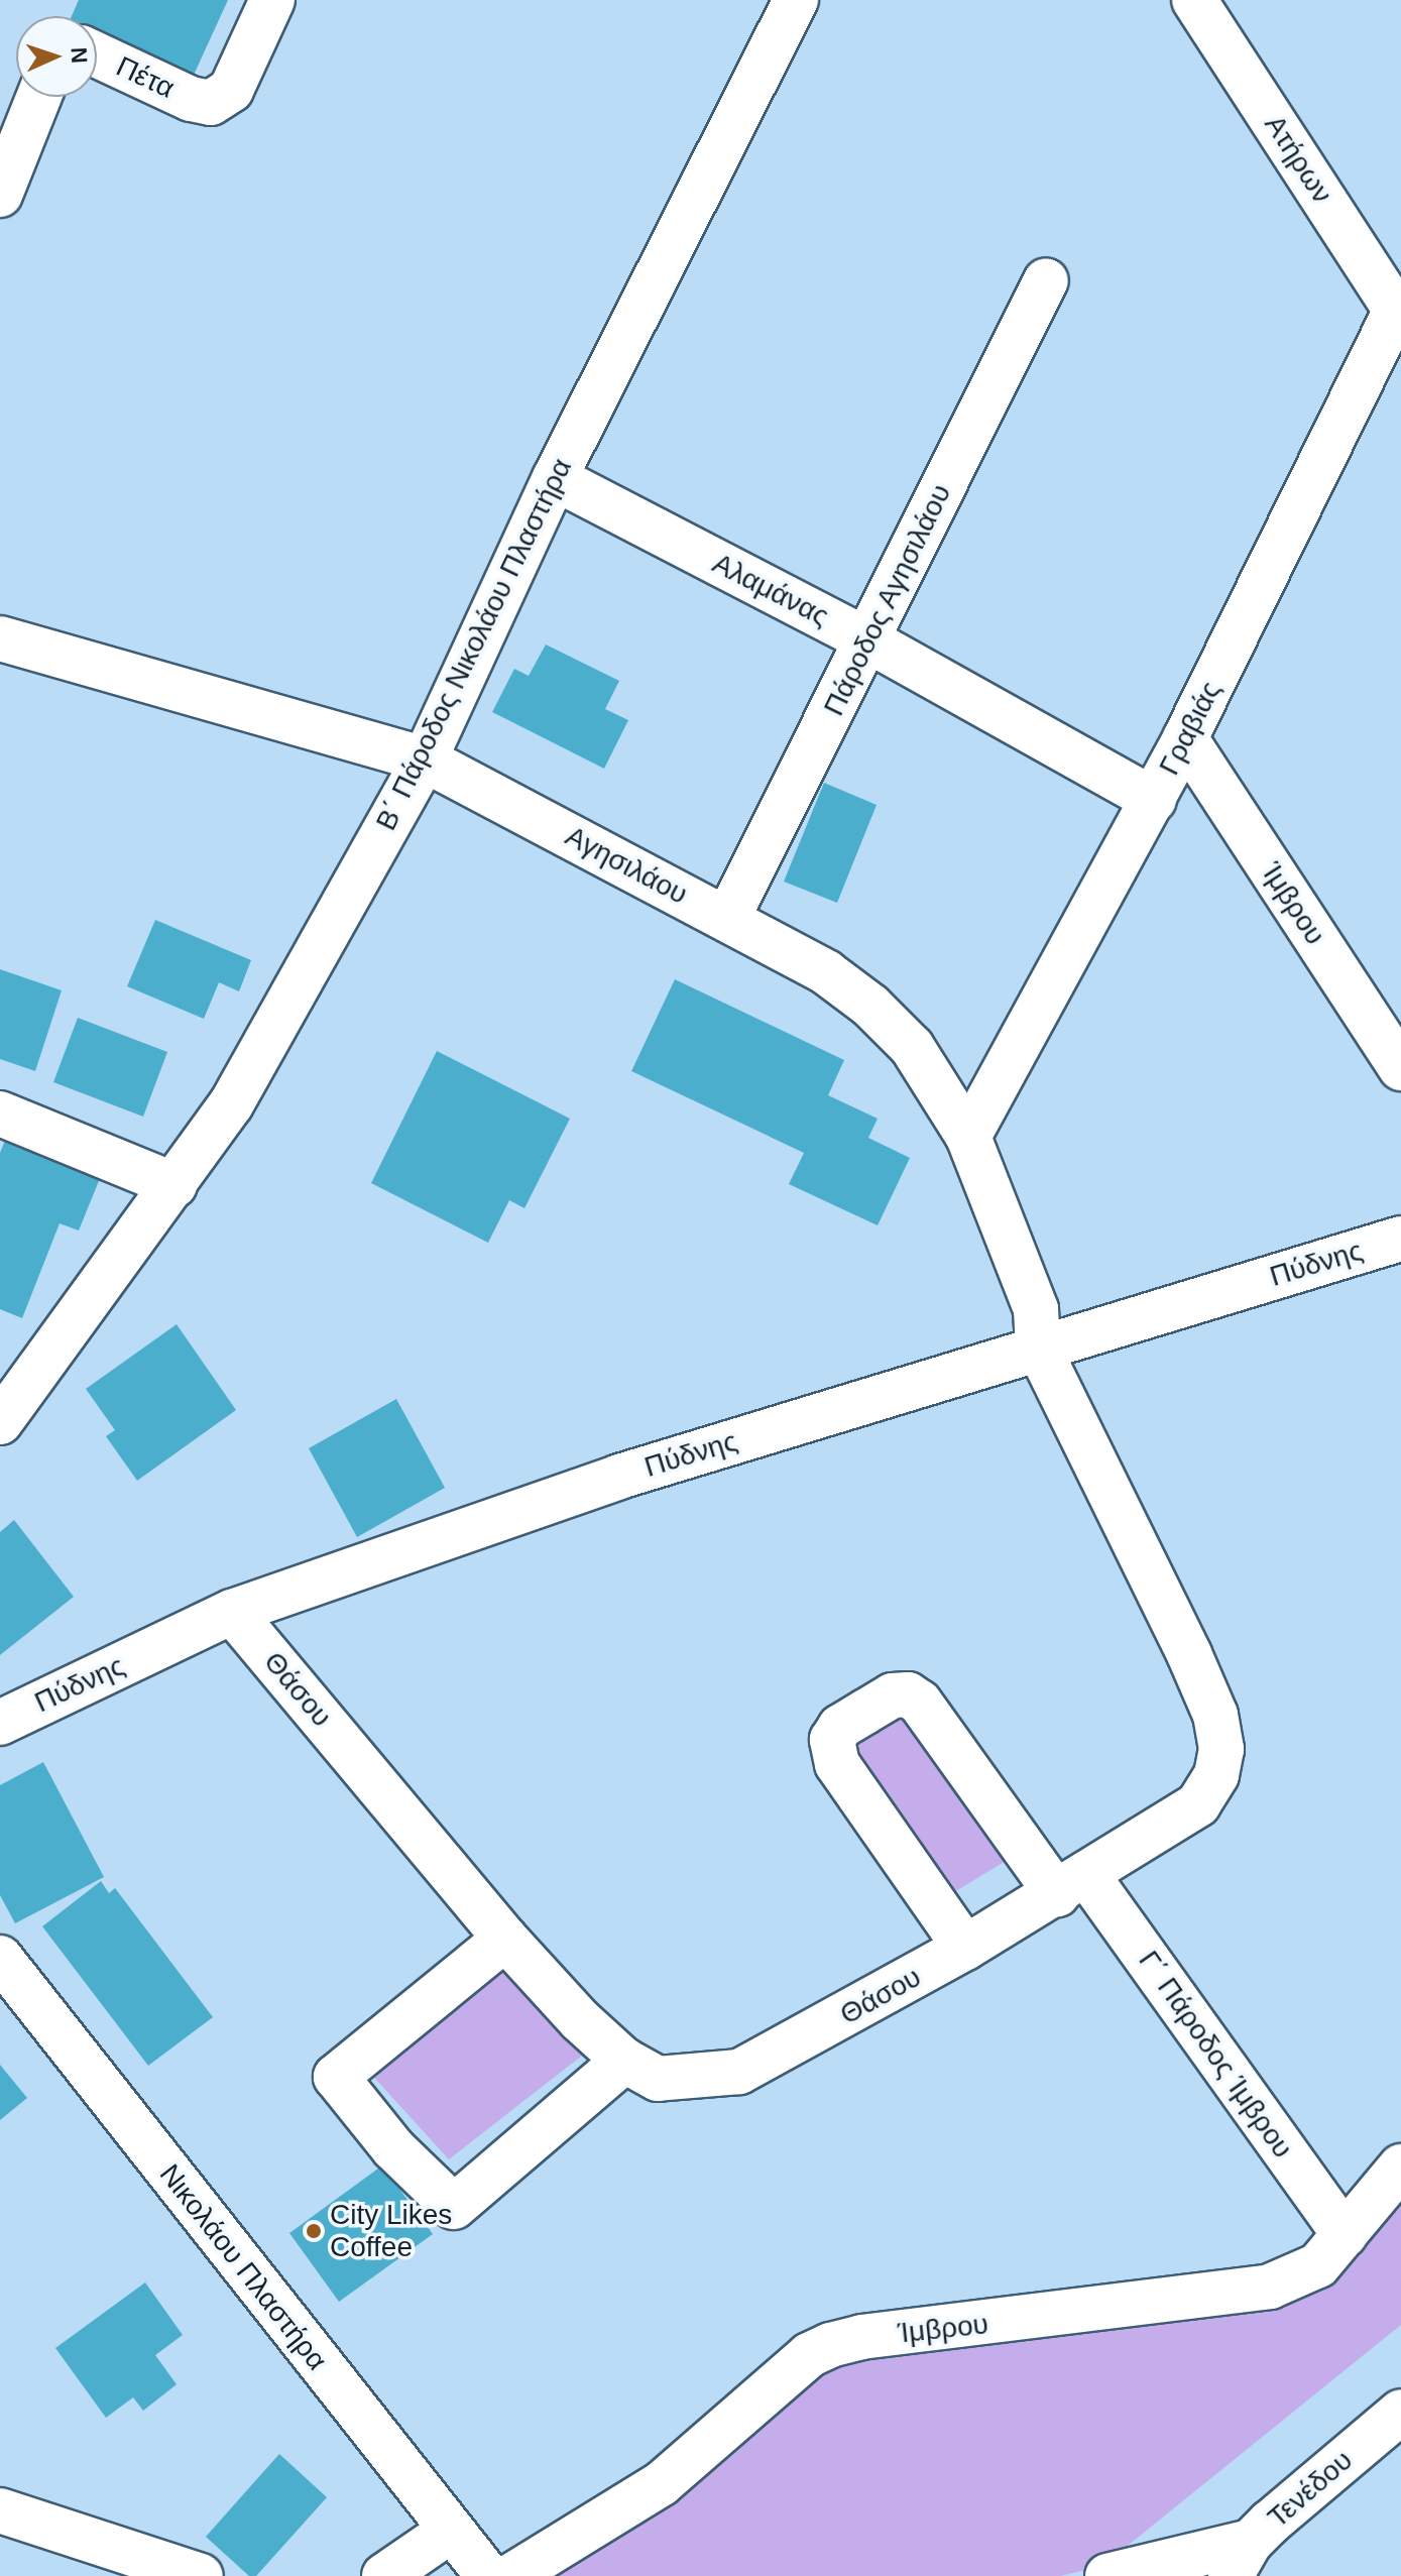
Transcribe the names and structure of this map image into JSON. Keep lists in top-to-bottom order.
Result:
{
  "streets": {
    "street": [
      "Πέτα",
      "Ατήρων",
      "Αλαμάνας",
      "Πάροδος Αγησιλάου",
      "Β΄ Πάροδος Νικολάου Πλαστήρα",
      "Γραβιάς",
      "Αγησιλάου",
      "Ίμβρου",
      "Πύδνης",
      "Θάσου",
      "Γ΄ Πάροδος Ίμβρου",
      "Νικολάου Πλαστήρα",
      "Τενέδου"
    ]
  },
  "crossings": [
    ["Ατήρων", "Γραβιάς"],
    ["Αλαμάνας", "Πάροδος Αγησιλάου"],
    ["Αλαμάνας", "Β΄ Πάροδος Νικολάου Πλαστήρα"],
    ["Αλαμάνας", "Γραβιάς"],
    ["Πάροδος Αγησιλάου", "Αγησιλάου"],
    ["Β΄ Πάροδος Νικολάου Πλαστήρα", "Αγησιλάου"],
    ["Γραβιάς", "Αγησιλάου"],
    ["Γραβιάς", "Ίμβρου"],
    ["Αγησιλάου", "Πύδνης"],
    ["Αγησιλάου", "Θάσου"],
    ["Ίμβρου", "Γ΄ Πάροδος Ίμβρου"],
    ["Πύδνης", "Θάσου"],
    ["Θάσου", "Γ΄ Πάροδος Ίμβρου"]
  ],
  "places": ["City Likes Coffee"],
  "north": "right"
}
